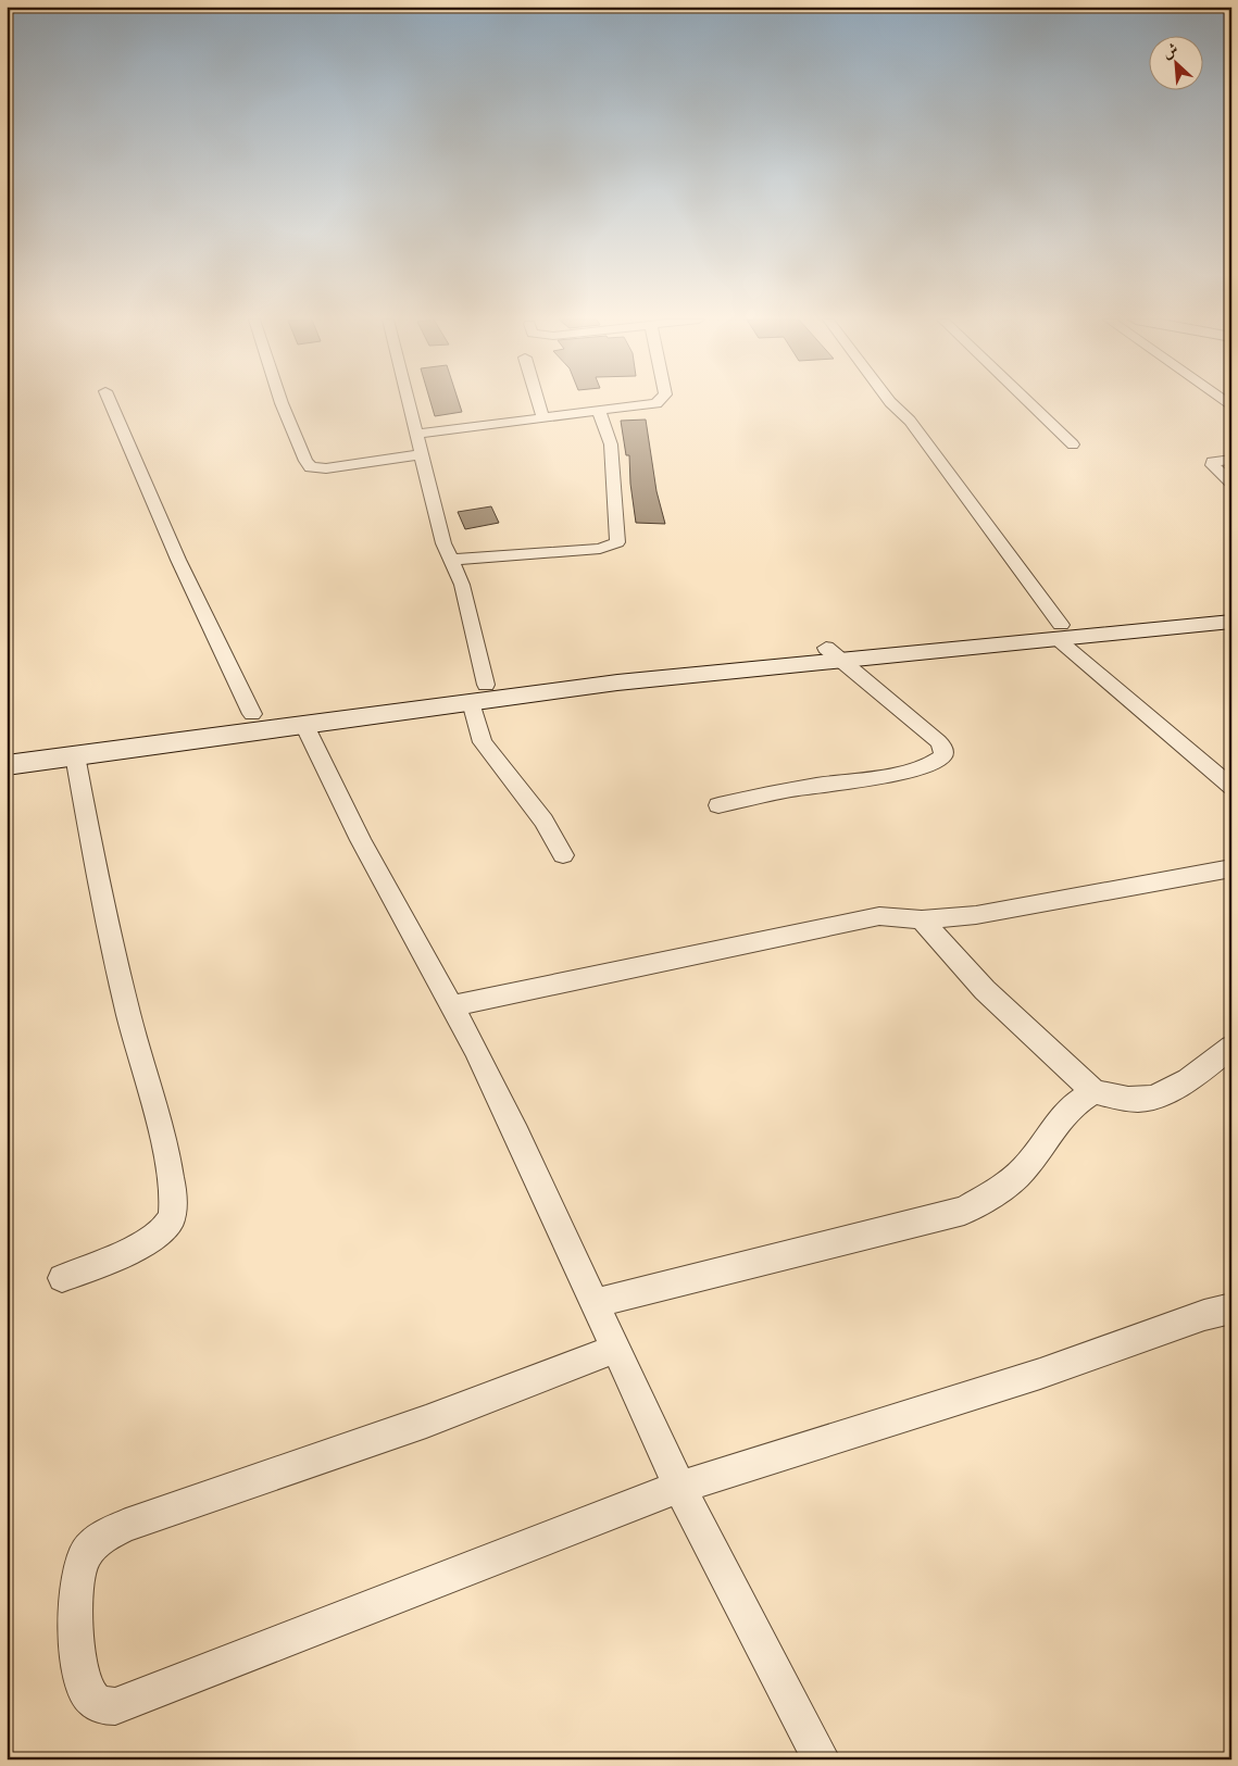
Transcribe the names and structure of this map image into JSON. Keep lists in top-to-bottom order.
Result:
{
  "north": "top left"
}
